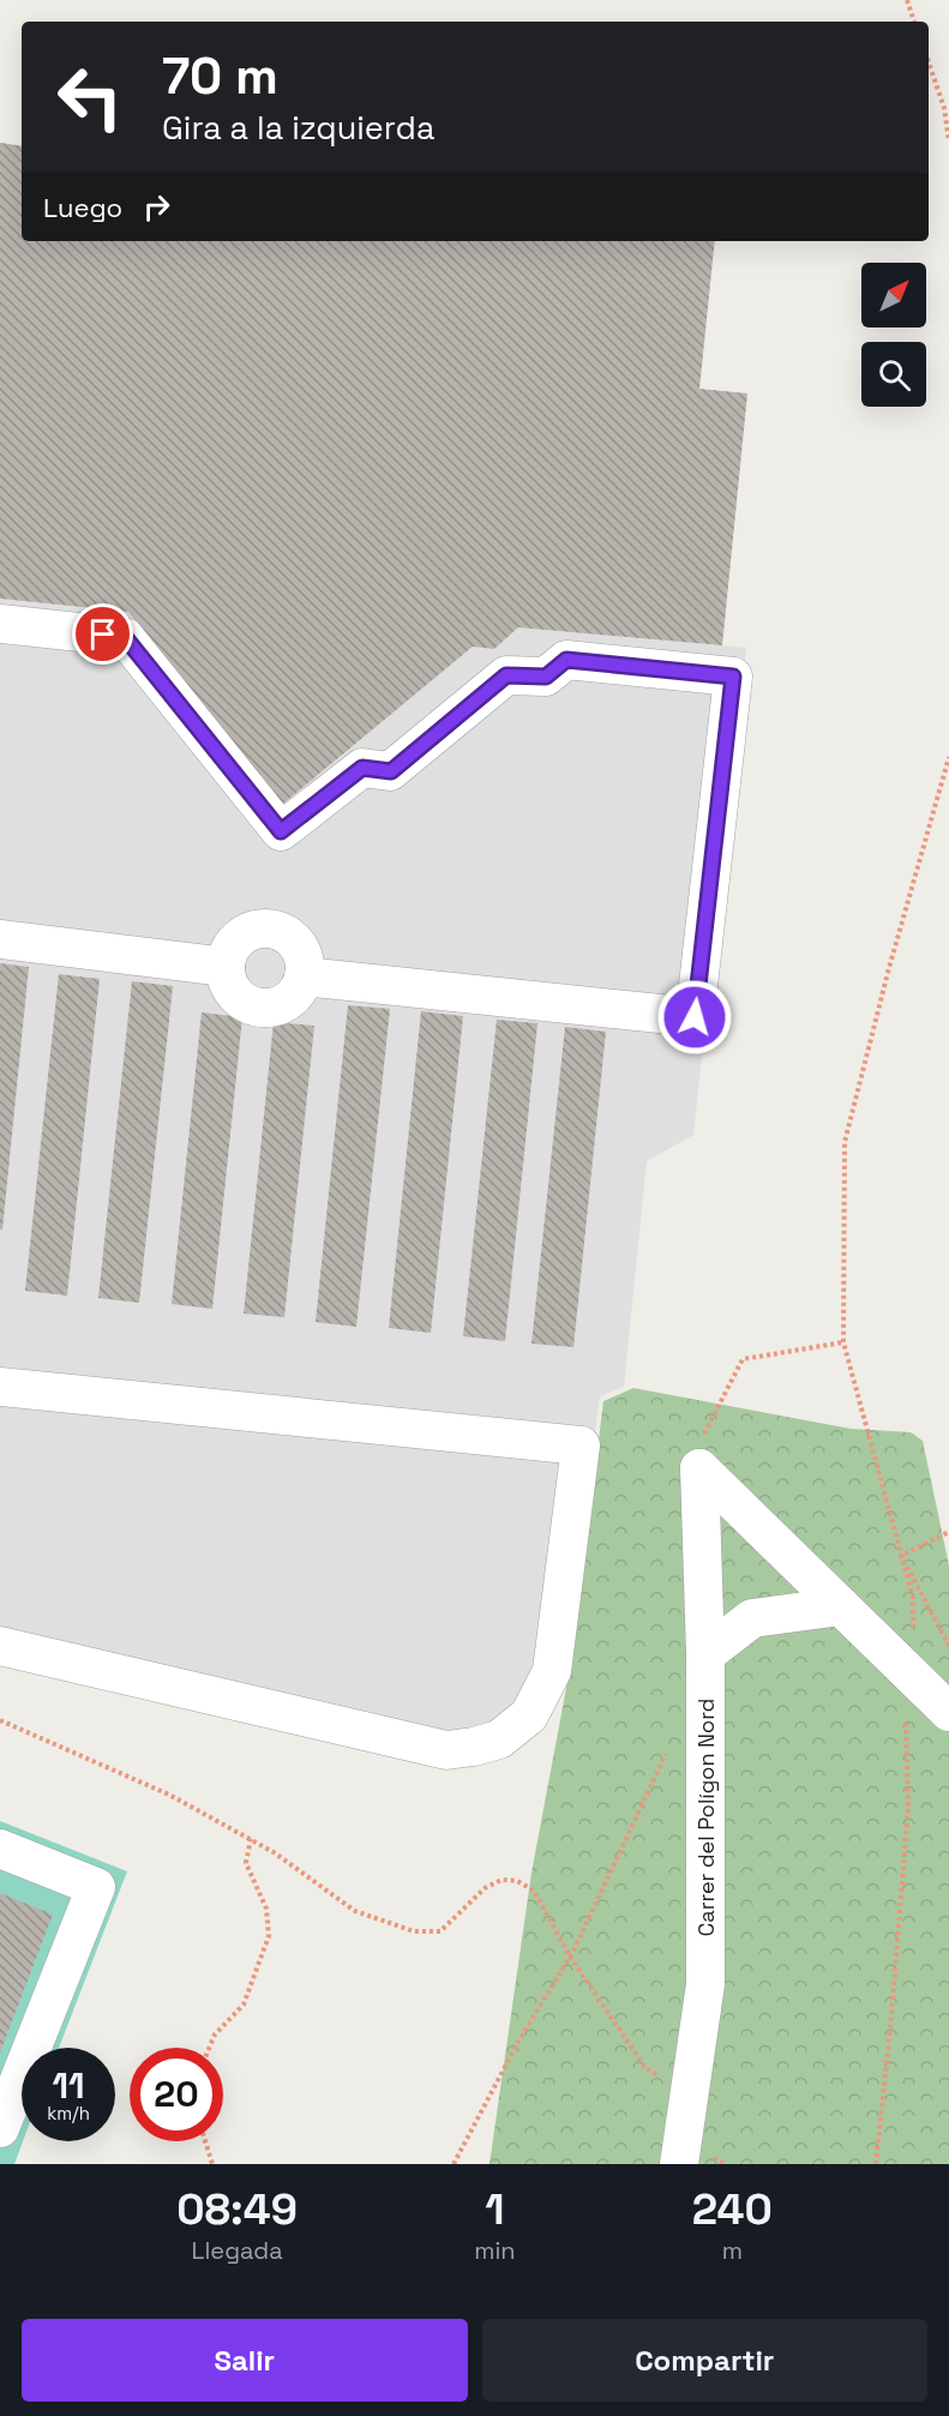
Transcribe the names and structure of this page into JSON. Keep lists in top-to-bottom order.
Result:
{
  "streets": {
    "street": ["Carrer del Polígon Nord"]
  },
  "north": "top right",
  "page": {
    "turn": ["70 m", "Gira a la izquierda"],
    "then": "Luego",
    "speed": "11 km/h",
    "limit": "20",
    "eta": [
      "08:49",
      "Llegada",
      "1",
      "min",
      "240",
      "m"
    ],
    "buttons": ["Salir", "Compartir"]
  }
}
